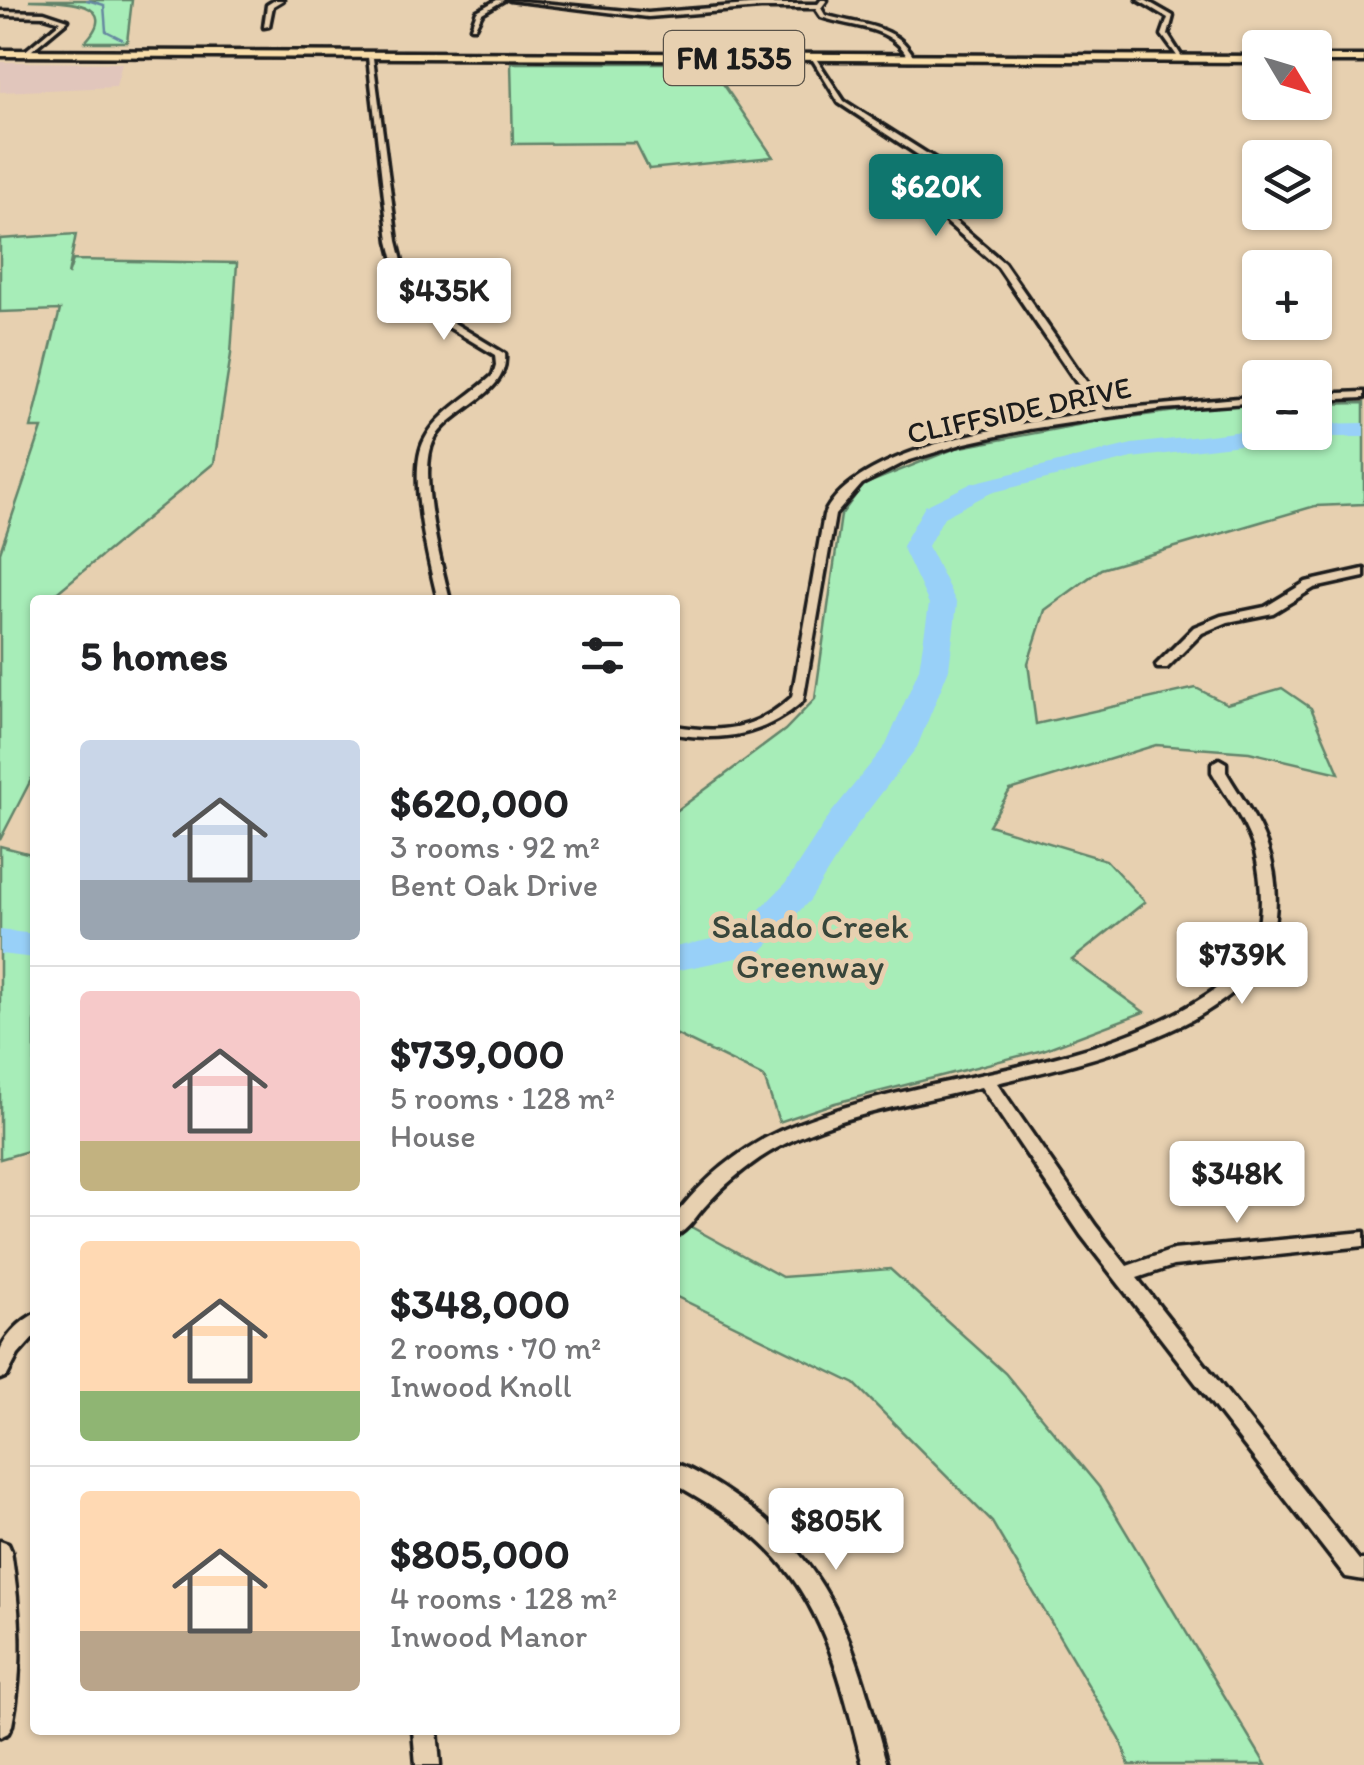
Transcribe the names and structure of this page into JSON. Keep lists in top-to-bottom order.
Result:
{
  "streets": {
    "main road": ["FM 1535"],
    "street": ["CLIFFSIDE DRIVE"]
  },
  "parks": ["Salado Creek Greenway"],
  "north": "bottom right",
  "page": {
    "map_buttons": ["+", "−"],
    "price": [
      "$620K",
      "$435K",
      "$739K",
      "$348K",
      "$805K"
    ],
    "heading": "5 homes",
    "list": [
      {
        "name": "$620,000",
        "note": "3 rooms · 92 m² · Bent Oak Drive"
      },
      {
        "name": "$739,000",
        "note": "5 rooms · 128 m² · House"
      },
      {
        "name": "$348,000",
        "note": "2 rooms · 70 m² · Inwood Knoll"
      },
      {
        "name": "$805,000",
        "note": "4 rooms · 128 m² · Inwood Manor"
      }
    ]
  }
}
